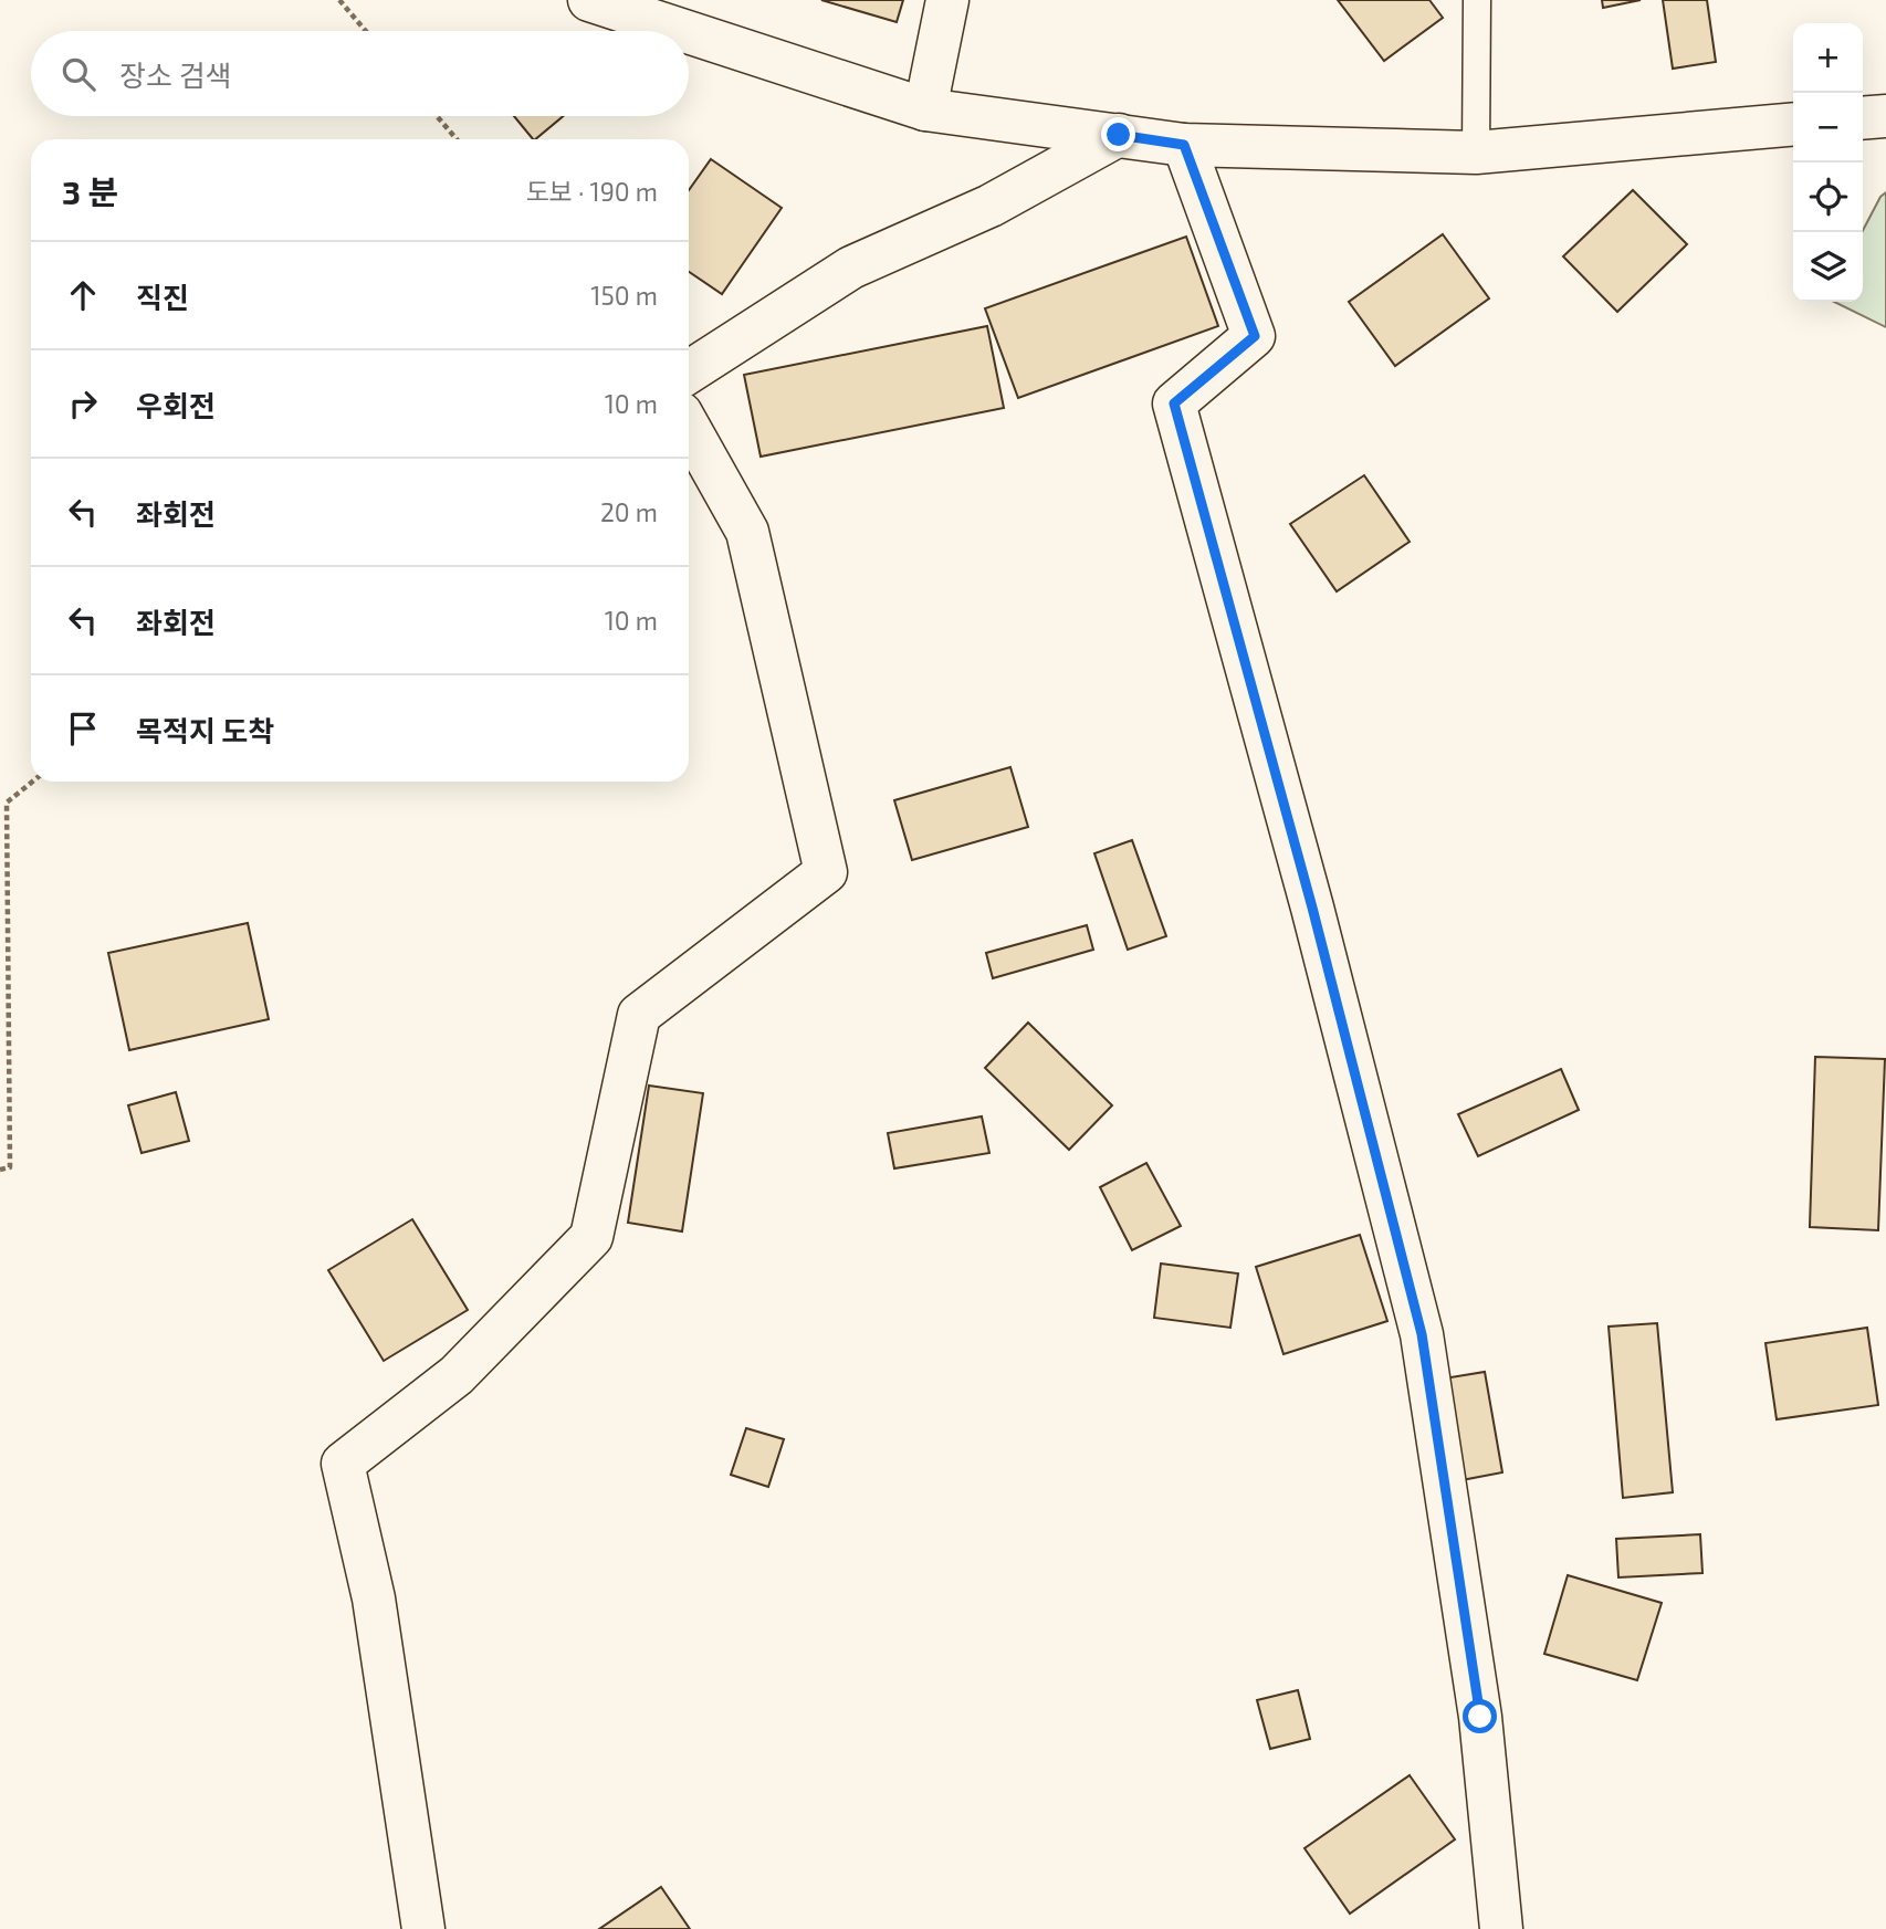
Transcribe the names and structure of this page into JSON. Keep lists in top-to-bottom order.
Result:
{
  "page": {
    "map_buttons": ["+", "−"],
    "search": "장소 검색",
    "heading": ["3 분", "도보 · 190 m"],
    "list": [
      ["직진", "150 m"],
      ["우회전", "10 m"],
      ["좌회전", "20 m"],
      ["좌회전", "10 m"],
      "목적지 도착"
    ]
  }
}
